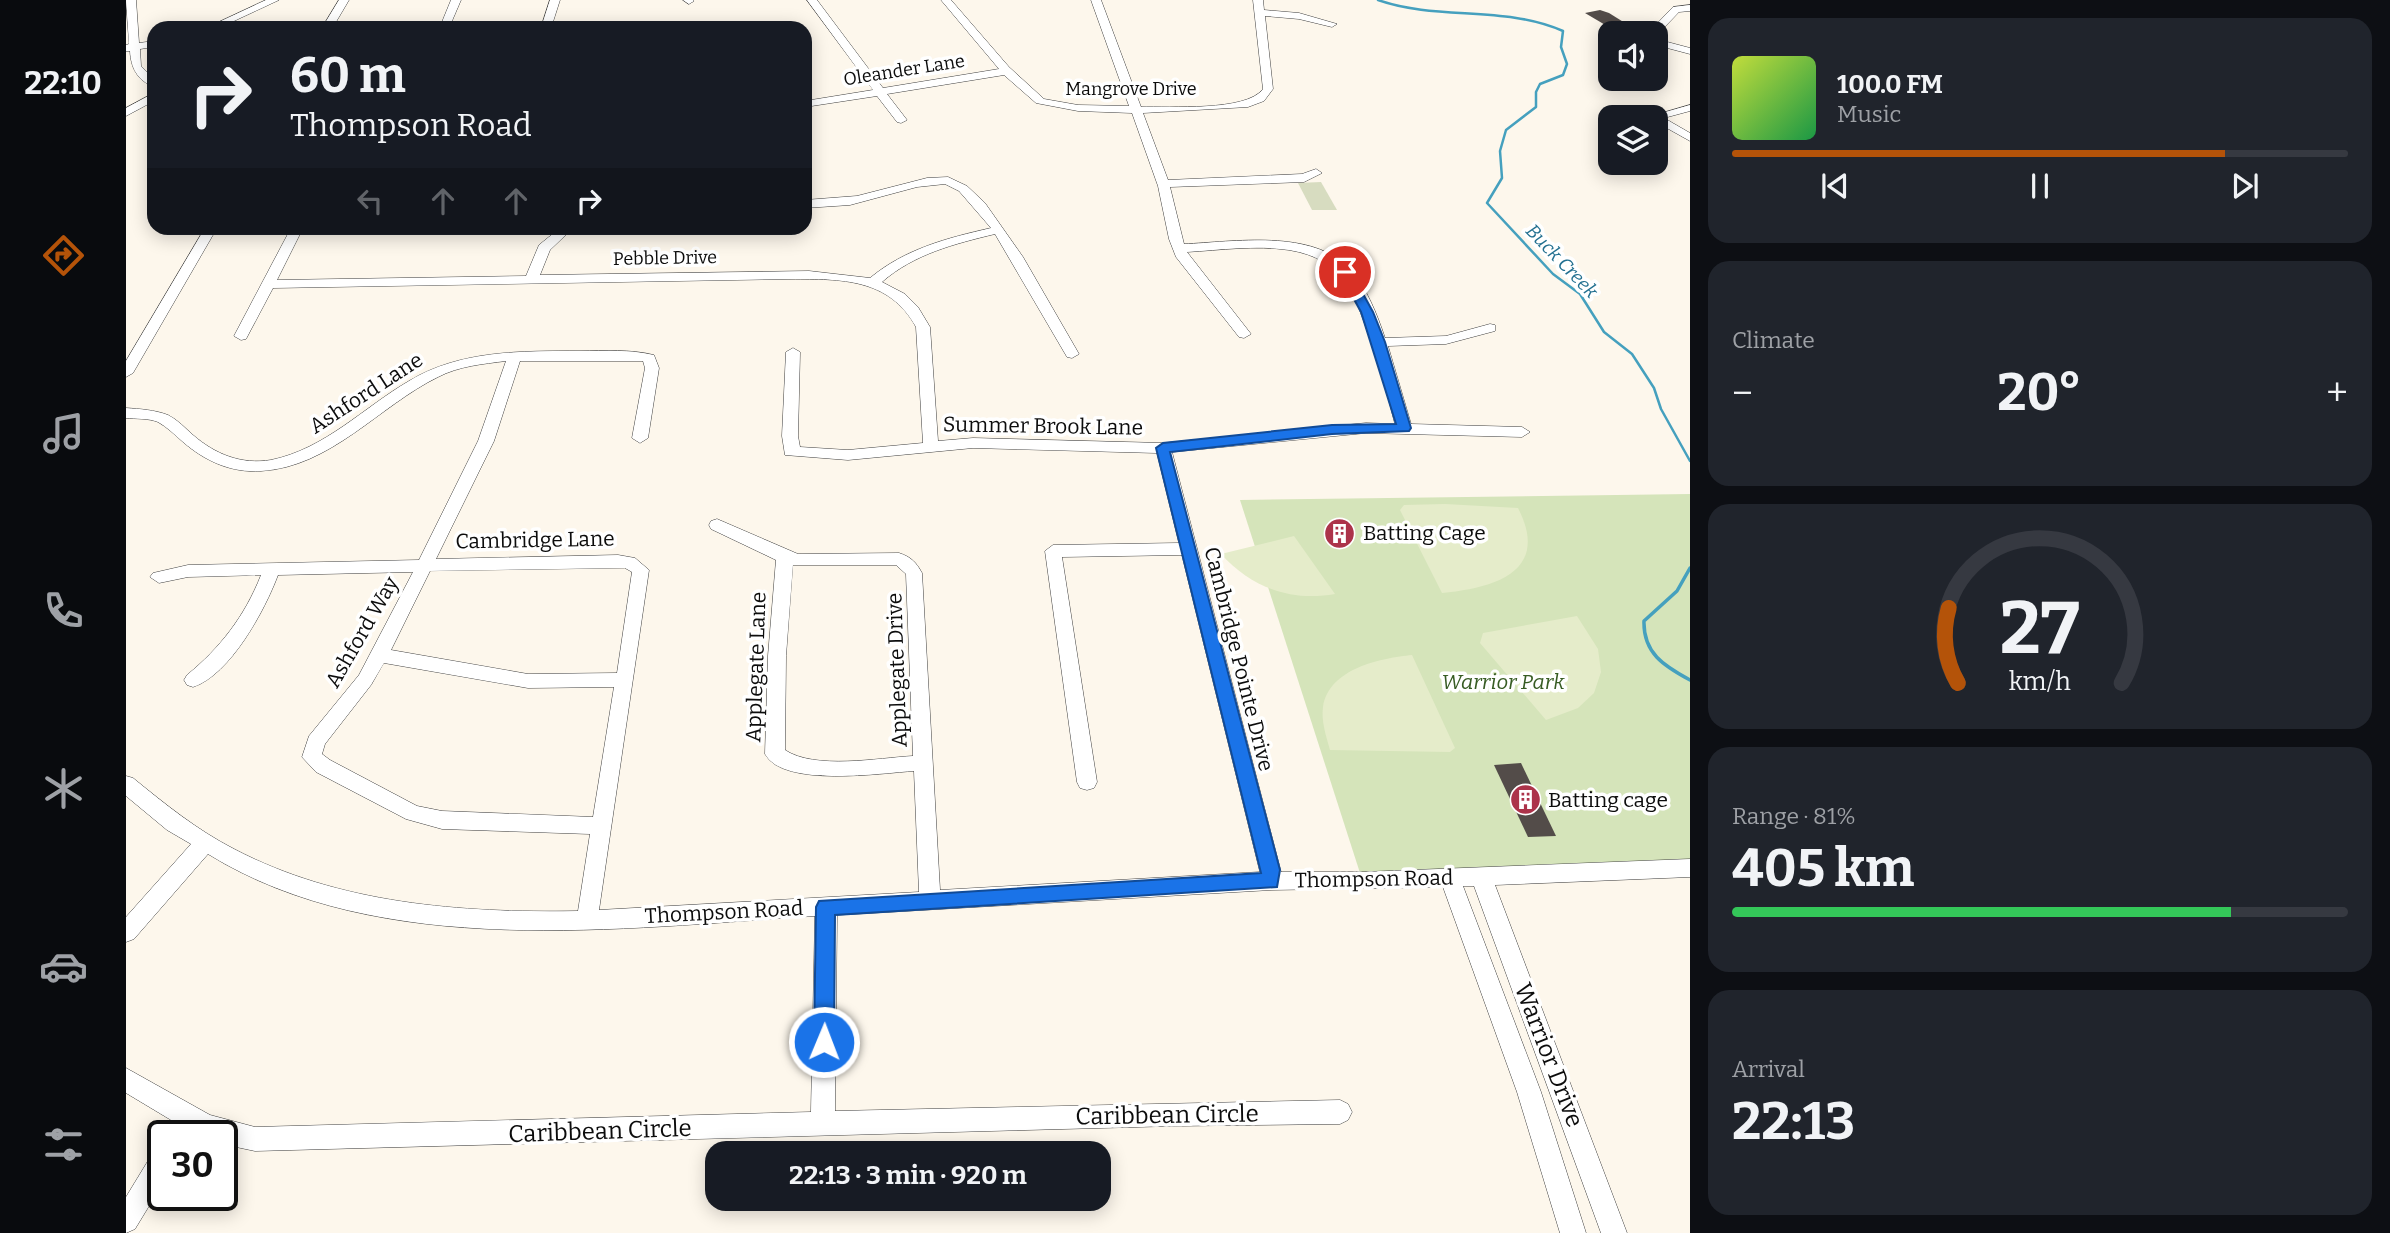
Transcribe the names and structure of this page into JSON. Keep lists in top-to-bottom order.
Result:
{
  "streets": {
    "street": [
      "Oleander Lane",
      "Mangrove Drive",
      "Pebble Drive",
      "Ashford Lane",
      "Summer Brook Lane",
      "Cambridge Lane",
      "Ashford Way",
      "Cambridge Pointe Drive",
      "Applegate Lane",
      "Applegate Drive",
      "Thompson Road",
      "Warrior Drive",
      "Caribbean Circle"
    ]
  },
  "crossings": [
    ["Oleander Lane", "Mangrove Drive"],
    ["Pebble Drive", "Summer Brook Lane"],
    ["Ashford Lane", "Ashford Way"],
    ["Summer Brook Lane", "Cambridge Pointe Drive"],
    ["Cambridge Lane", "Ashford Way"],
    ["Cambridge Lane", "Thompson Road"],
    ["Cambridge Pointe Drive", "Thompson Road"],
    ["Applegate Lane", "Applegate Drive"],
    ["Applegate Drive", "Thompson Road"],
    ["Thompson Road", "Warrior Drive"]
  ],
  "water": ["Buck Creek"],
  "parks": ["Warrior Park"],
  "places": {
    "building": ["Batting Cage", "Batting cage"]
  },
  "page": {
    "tabs": "22:10",
    "turn": ["60 m", "Thompson Road"],
    "song": ["100.0 FM", "Music"],
    "tile": [
      "Climate",
      ["Range · 81%", "405 km"],
      ["Arrival", "22:13"]
    ],
    "heat": ["−", "20°", "+"],
    "limit": "30",
    "trip": "22:13 · 3 min · 920 m",
    "gauge": ["27", "km/h"]
  }
}
